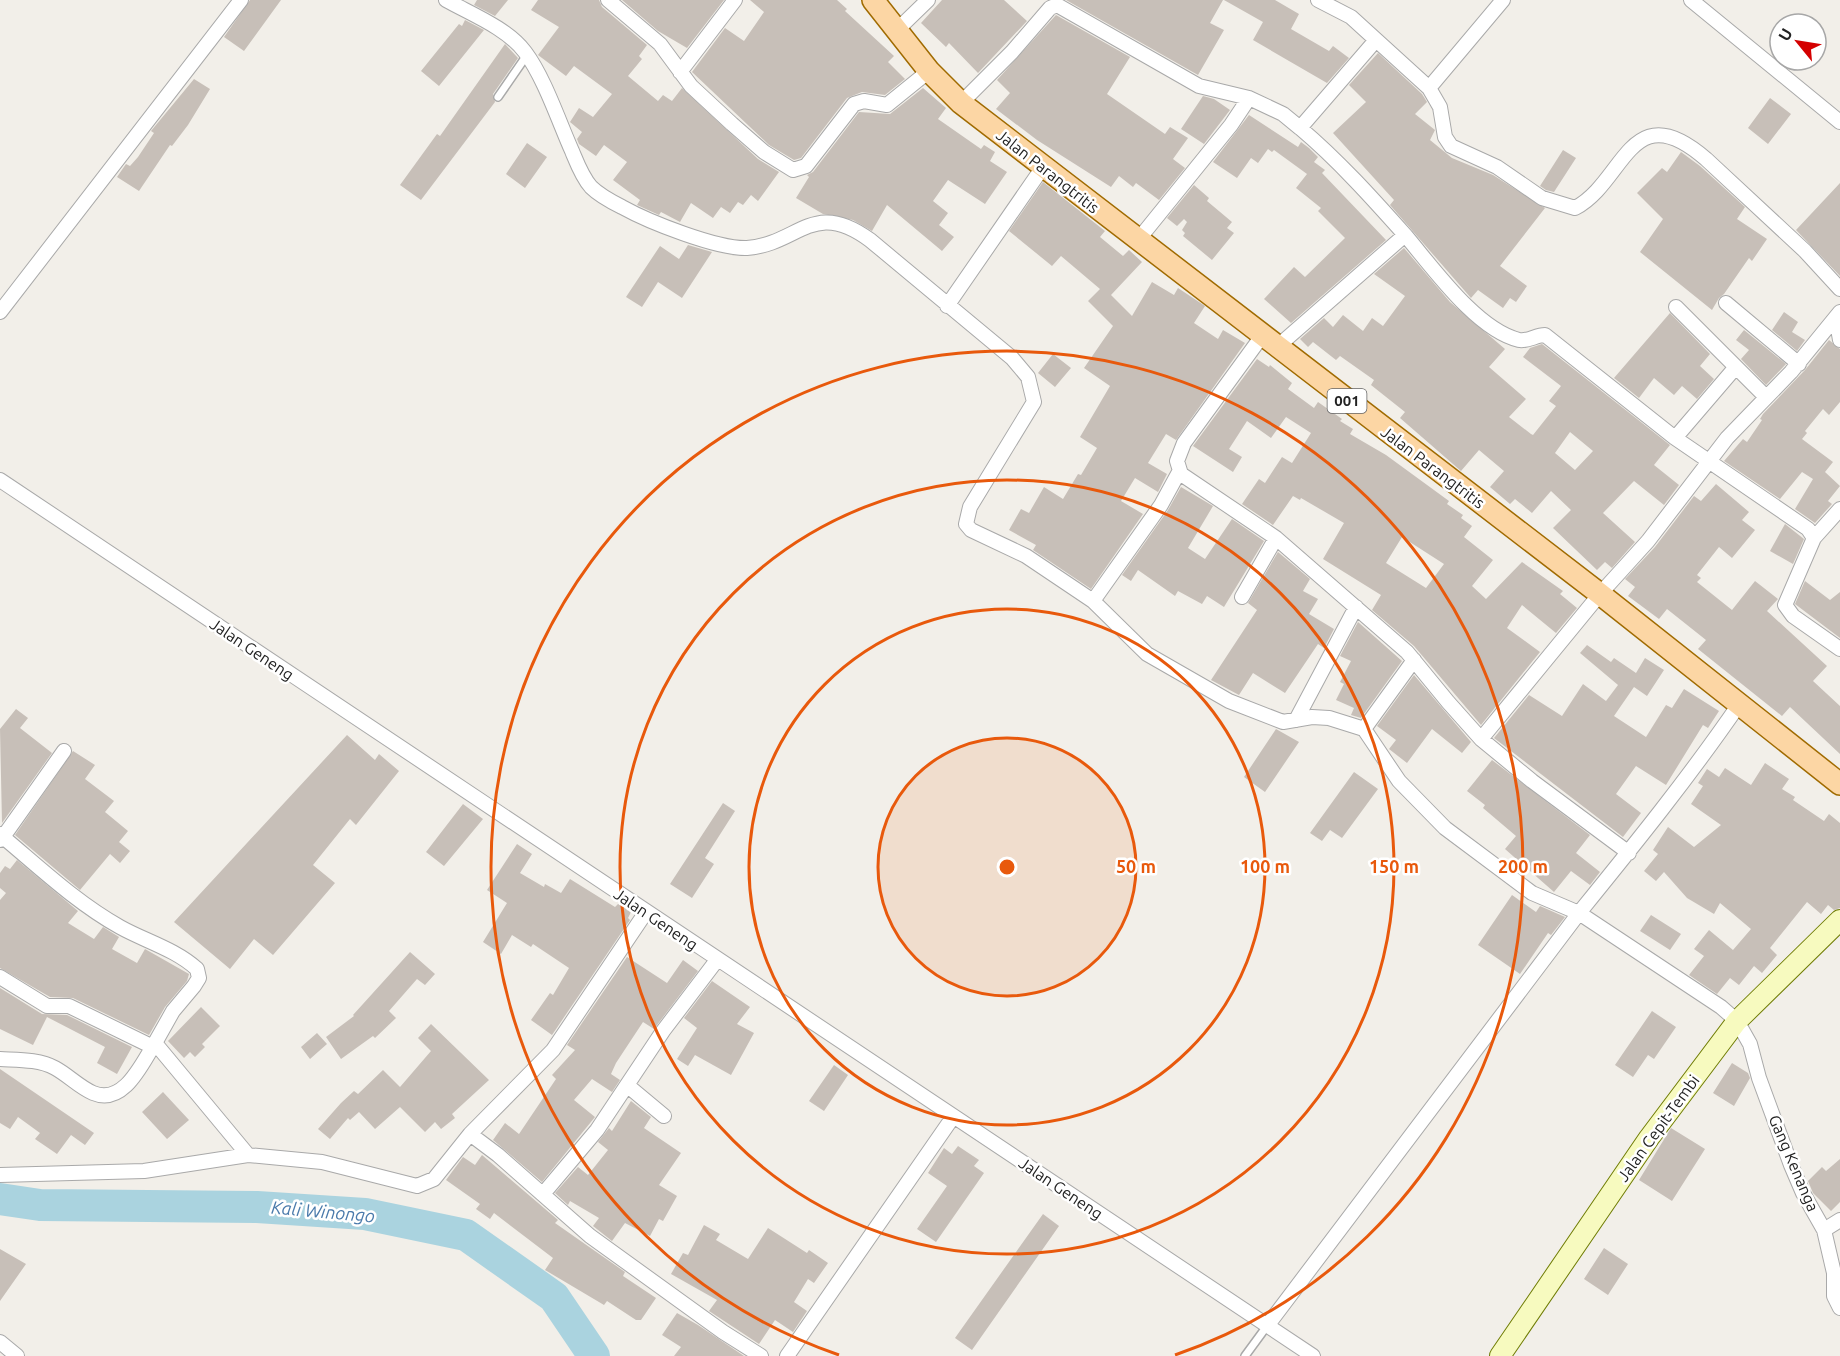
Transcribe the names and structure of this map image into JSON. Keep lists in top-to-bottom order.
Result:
{
  "streets": {
    "main road": ["Jalan Parangtritis", "001", "Jalan Cepit-Tembi"],
    "street": ["Jalan Geneng", "Gang Kenanga"]
  },
  "crossings": [
    ["Jalan Cepit-Tembi", "Gang Kenanga"]
  ],
  "water": ["Kali Winongo"],
  "north": "top left",
  "rings": [
    "50 m",
    "100 m",
    "150 m",
    "200 m"
  ]
}
